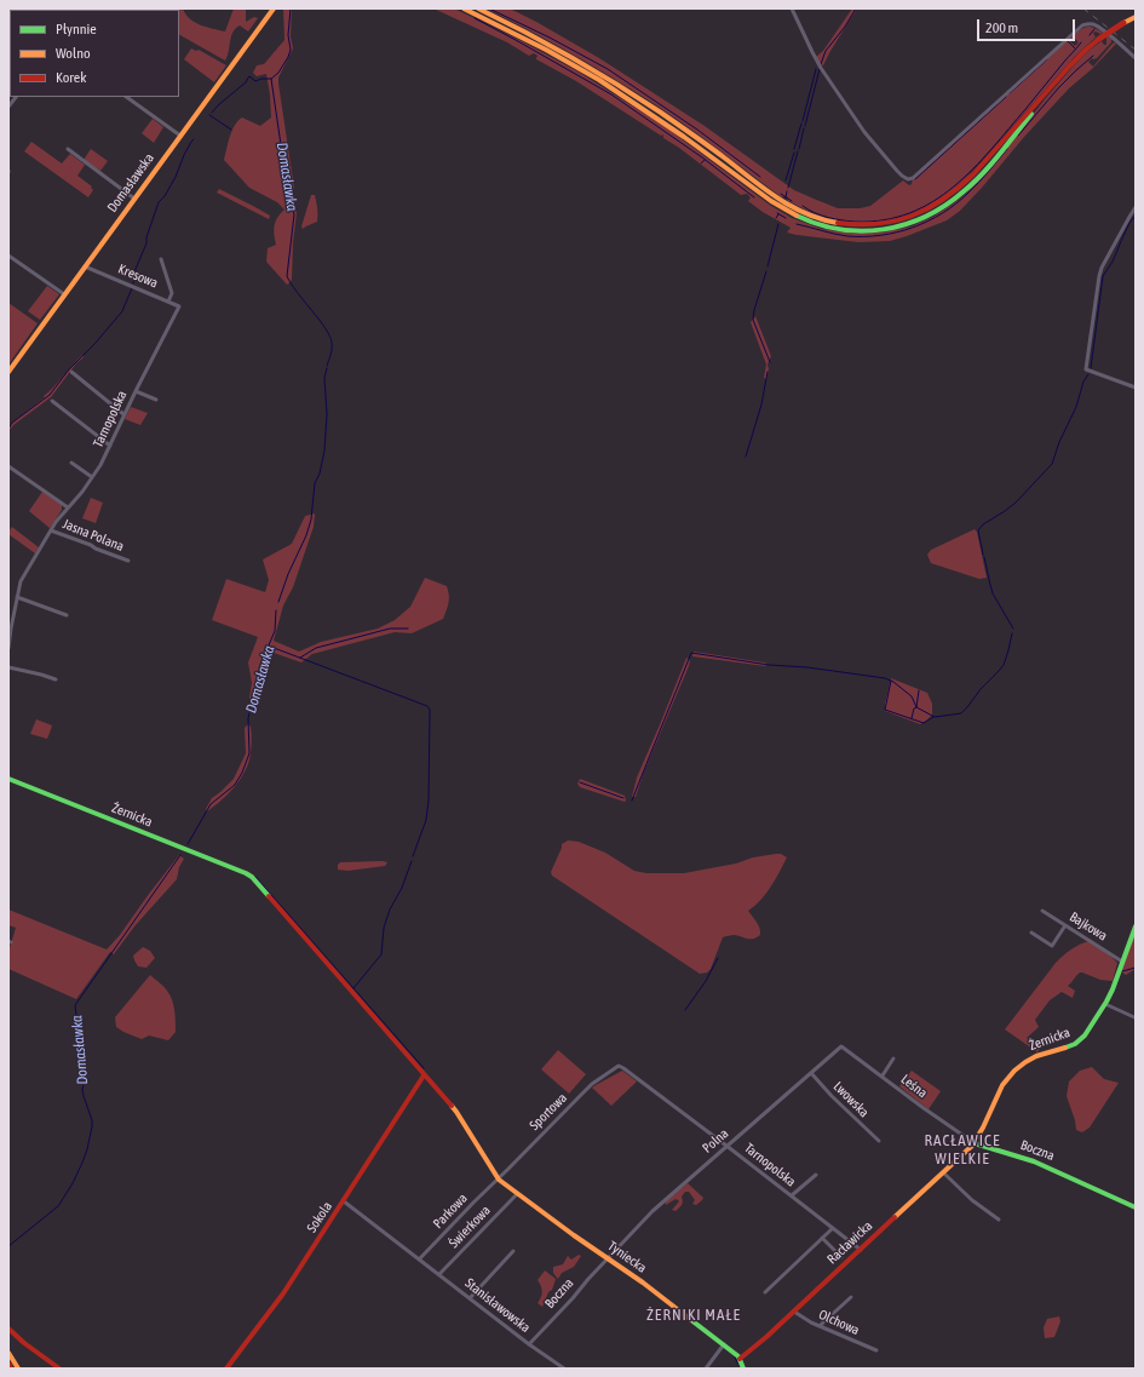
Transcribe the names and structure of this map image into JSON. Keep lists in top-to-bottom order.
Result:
{
  "streets": {
    "main road": [
      "Domasławska",
      "Żernicka",
      "Boczna",
      "Sokola",
      "Racławicka",
      "Tyniecka"
    ],
    "street": [
      "Kresowa",
      "Tarnopolska",
      "Jasna Polana",
      "Bajkowa",
      "Leśna",
      "Lwowska",
      "Sportowa",
      "Polna",
      "Parkowa",
      "Świerkowa",
      "Stanisławowska",
      "Olchowa"
    ]
  },
  "crossings": [
    ["Domasławska", "Kresowa"],
    ["Kresowa", "Tarnopolska"],
    ["Tarnopolska", "Jasna Polana"],
    ["Tarnopolska", "Sportowa"],
    ["Tarnopolska", "Polna"],
    ["Tarnopolska", "Racławicka"],
    ["Żernicka", "Bajkowa"],
    ["Żernicka", "Leśna"],
    ["Żernicka", "Boczna"],
    ["Żernicka", "Racławicka"],
    ["Żernicka", "Tyniecka"],
    ["Leśna", "Polna"],
    ["Leśna", "Boczna"],
    ["Leśna", "Racławicka"],
    ["Lwowska", "Polna"],
    ["Sportowa", "Parkowa"],
    ["Sportowa", "Tyniecka"],
    ["Polna", "Boczna"],
    ["Polna", "Tyniecka"],
    ["Boczna", "Racławicka"],
    ["Boczna", "Tyniecka"],
    ["Boczna", "Stanisławowska"],
    ["Parkowa", "Tyniecka"],
    ["Parkowa", "Stanisławowska"],
    ["Sokola", "Tyniecka"],
    ["Sokola", "Stanisławowska"],
    ["Świerkowa", "Tyniecka"],
    ["Świerkowa", "Stanisławowska"],
    ["Racławicka", "Tyniecka"],
    ["Racławicka", "Olchowa"]
  ],
  "districts": ["RACŁAWICE WIELKIE", "ŻERNIKI MAŁE"],
  "water": ["Domasławka"],
  "legend": ["Płynnie", "Wolno", "Korek"],
  "scale_bar": "200 m"
}
